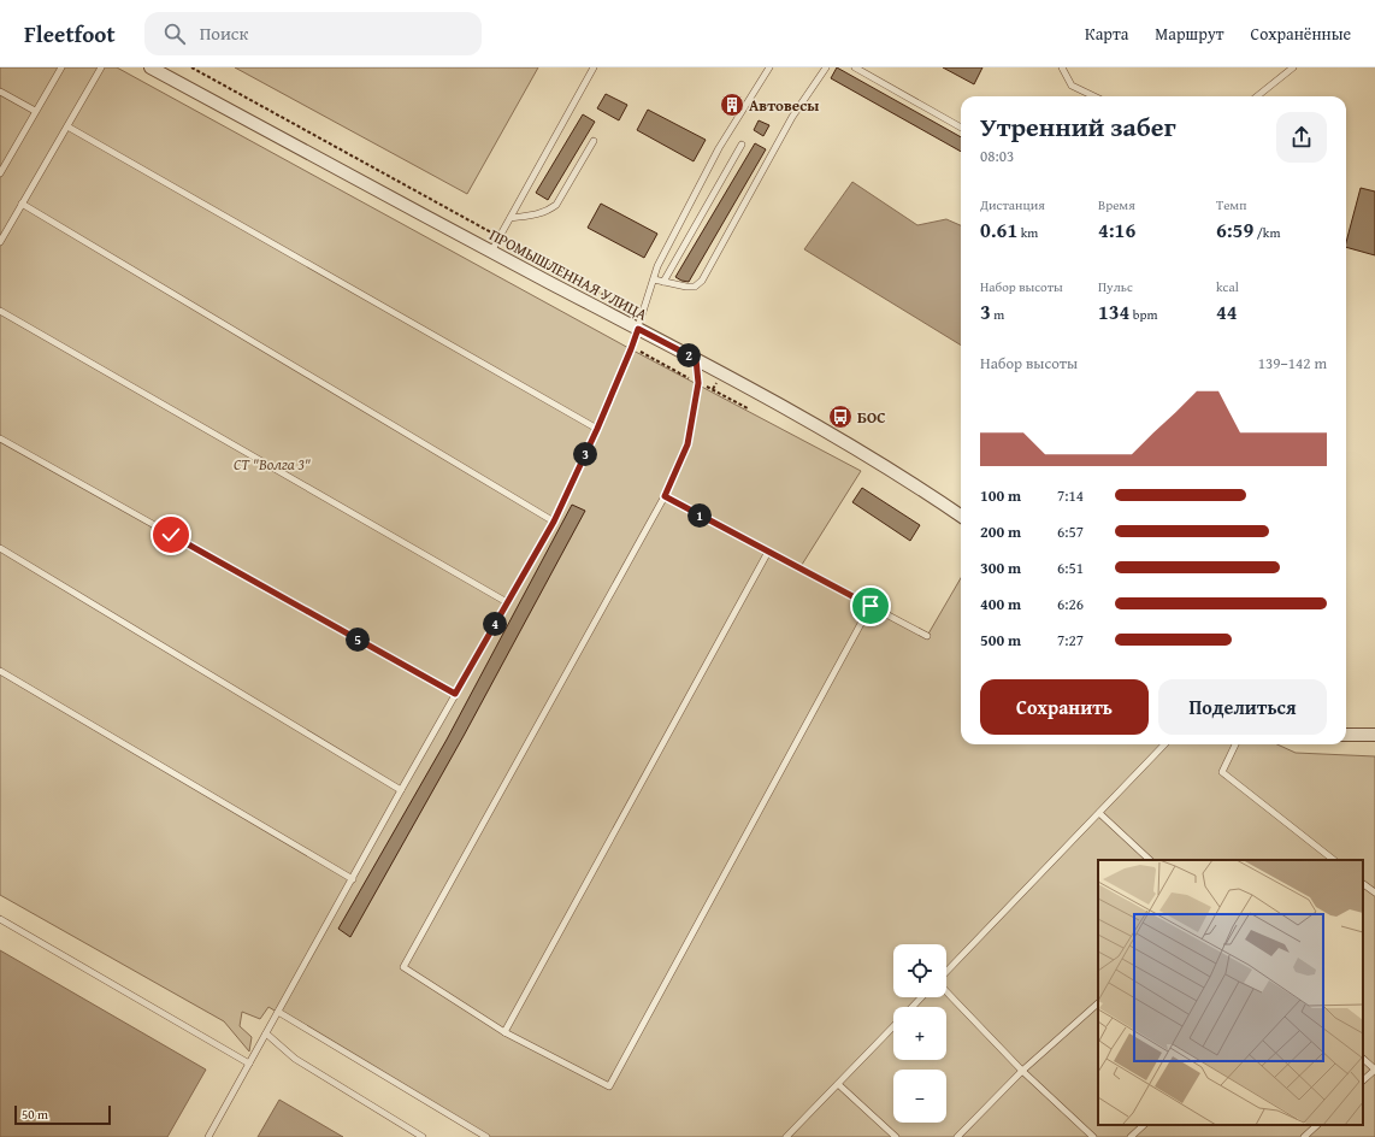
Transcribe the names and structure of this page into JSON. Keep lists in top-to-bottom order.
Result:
{
  "streets": {
    "street": ["ПРОМЫШЛЕННАЯ УЛИЦА"]
  },
  "parks": ["СТ \"Волга 3\""],
  "places": {
    "building": ["Автовесы"],
    "bus stop": ["БОС"]
  },
  "scale_bar": "50 m",
  "page": {
    "header": "Fleetfoot",
    "search": "Поиск",
    "nav": ["Карта", "Маршрут", "Сохранённые"],
    "heading": ["Утренний забег", "08:03"],
    "stats": [
      ["Дистанция", "0.61 km"],
      ["Время", "4:16"],
      ["Темп", "6:59 /km"],
      ["Набор высоты", "3 m"],
      ["Пульс", "134 bpm"],
      ["kcal", "44"]
    ],
    "chart": ["Набор высоты", "139–142 m"],
    "pins": [
      "2",
      "3",
      "1",
      "4",
      "5"
    ],
    "list": [
      {
        "name": "100 m",
        "note": "7:14"
      },
      {
        "name": "200 m",
        "note": "6:57"
      },
      {
        "name": "300 m",
        "note": "6:51"
      },
      {
        "name": "400 m",
        "note": "6:26"
      },
      {
        "name": "500 m",
        "note": "7:27"
      }
    ],
    "buttons": ["Сохранить", "Поделиться"],
    "map_buttons": ["+", "−"],
    "scale": "50 m"
  }
}
